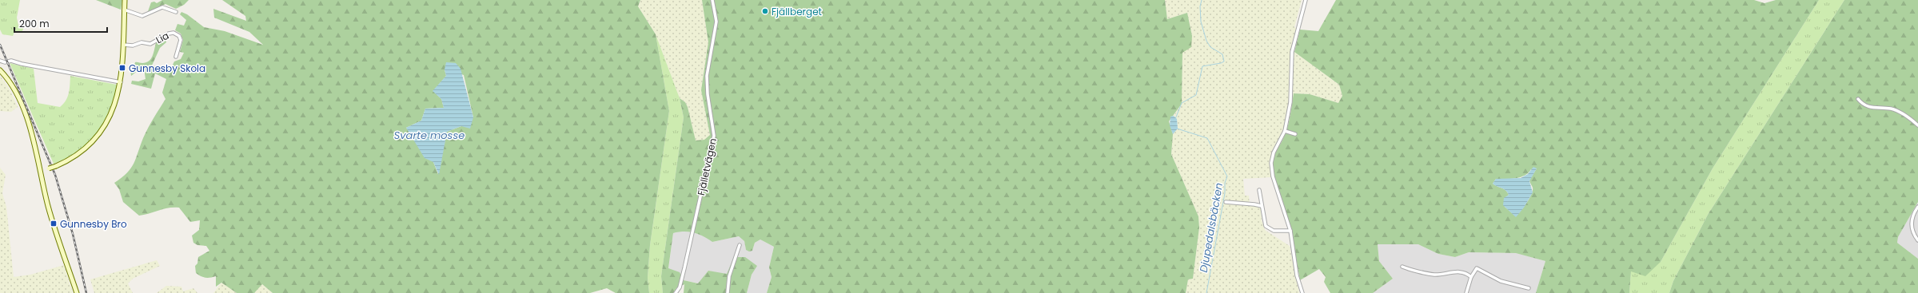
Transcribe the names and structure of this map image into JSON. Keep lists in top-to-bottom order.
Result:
{
  "streets": {
    "street": ["Lia", "Fjälletvägen"]
  },
  "water": ["Svarte mosse", "Djupedalsbäcken"],
  "places": {
    "other": ["Fjällberget"],
    "transit": ["Gunnesby Skola", "Gunnesby Bro"]
  },
  "scale_bar": "200 m"
}
